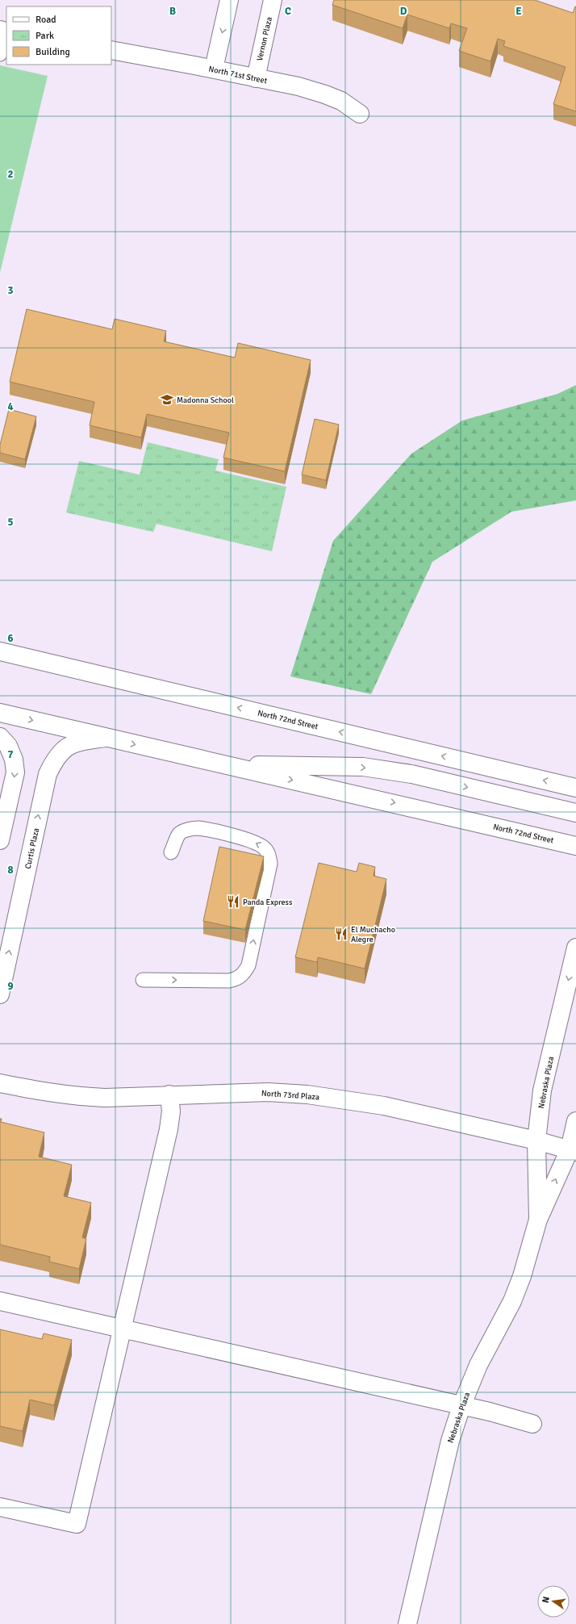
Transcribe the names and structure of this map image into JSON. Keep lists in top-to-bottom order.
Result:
{
  "streets": {
    "street": [
      "Vernon Plaza",
      "North 71st Street",
      "North 72nd Street",
      "Curtis Plaza",
      "Nebraska Plaza",
      "North 73rd Plaza"
    ]
  },
  "crossings": [
    ["Vernon Plaza", "North 71st Street"],
    ["North 72nd Street", "Curtis Plaza"],
    ["Nebraska Plaza", "North 73rd Plaza"]
  ],
  "one_way": ["Curtis Plaza"],
  "places": {
    "school or university": ["Madonna School"],
    "restaurant": ["Panda Express", "El Muchacho Alegre"]
  },
  "legend": ["Road", "Park", "Building"],
  "north": "left",
  "grid": {
    "columns": [
      "B",
      "C",
      "D",
      "E"
    ],
    "rows": [
      "2",
      "3",
      "4",
      "5",
      "6",
      "7",
      "8",
      "9"
    ]
  }
}
